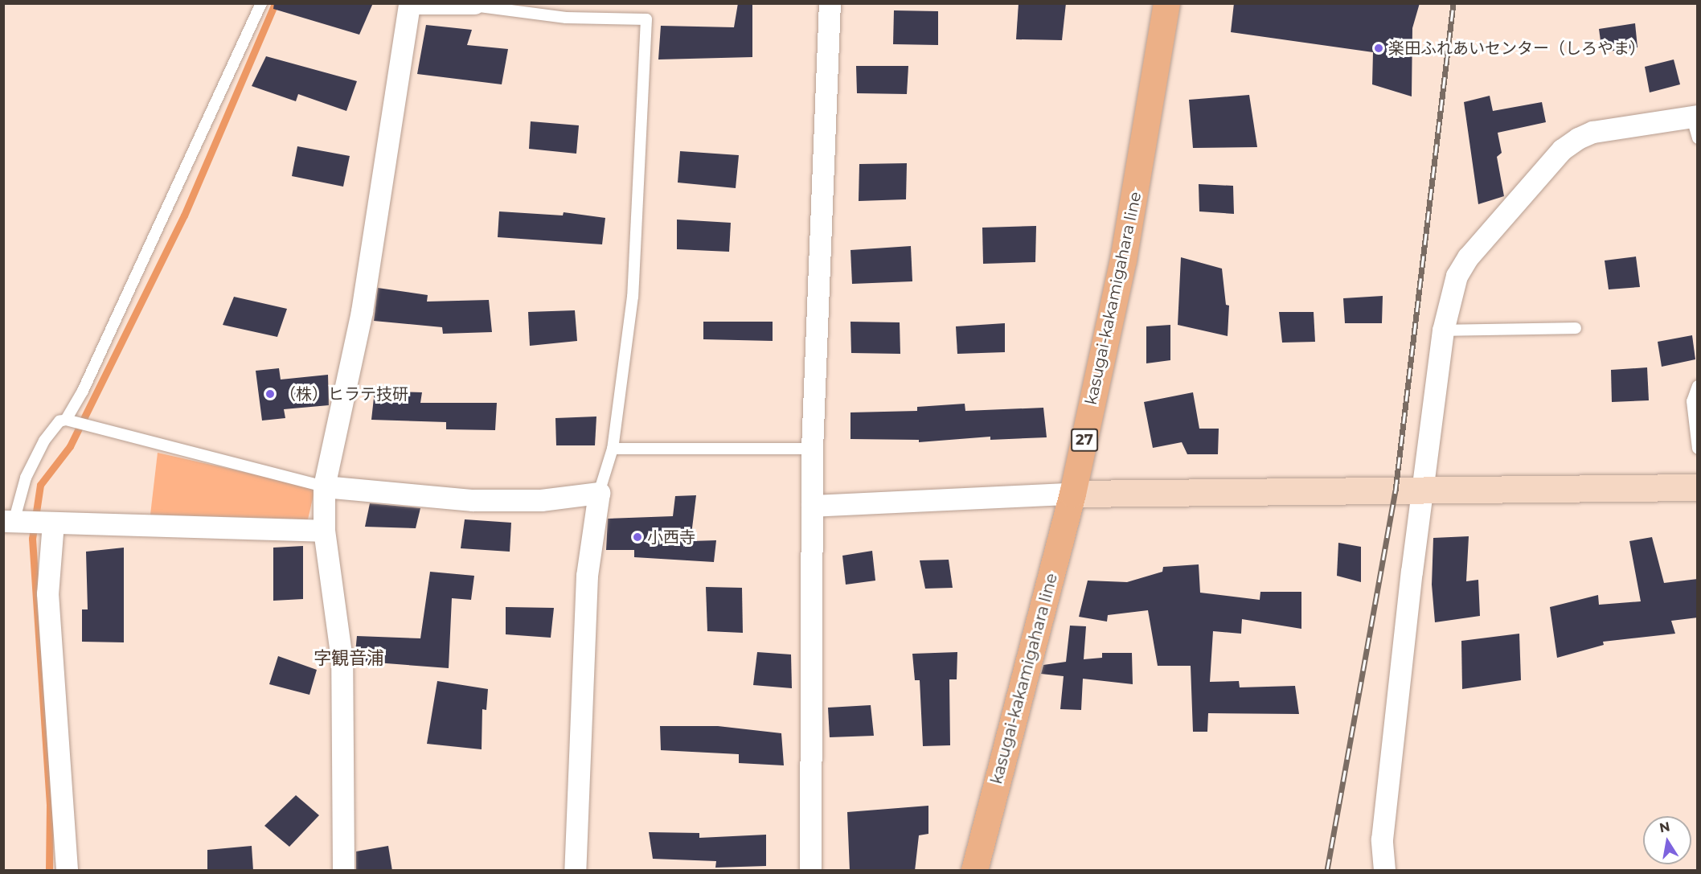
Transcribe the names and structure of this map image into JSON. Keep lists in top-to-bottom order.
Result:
{
  "streets": {
    "main road": ["kasugai-kakamigahara line", "27"]
  },
  "districts": ["字観音浦"],
  "places": ["楽田ふれあいセンター（しろやま）", "（株）ヒラテ技研", "小西寺"],
  "north": "top"
}
